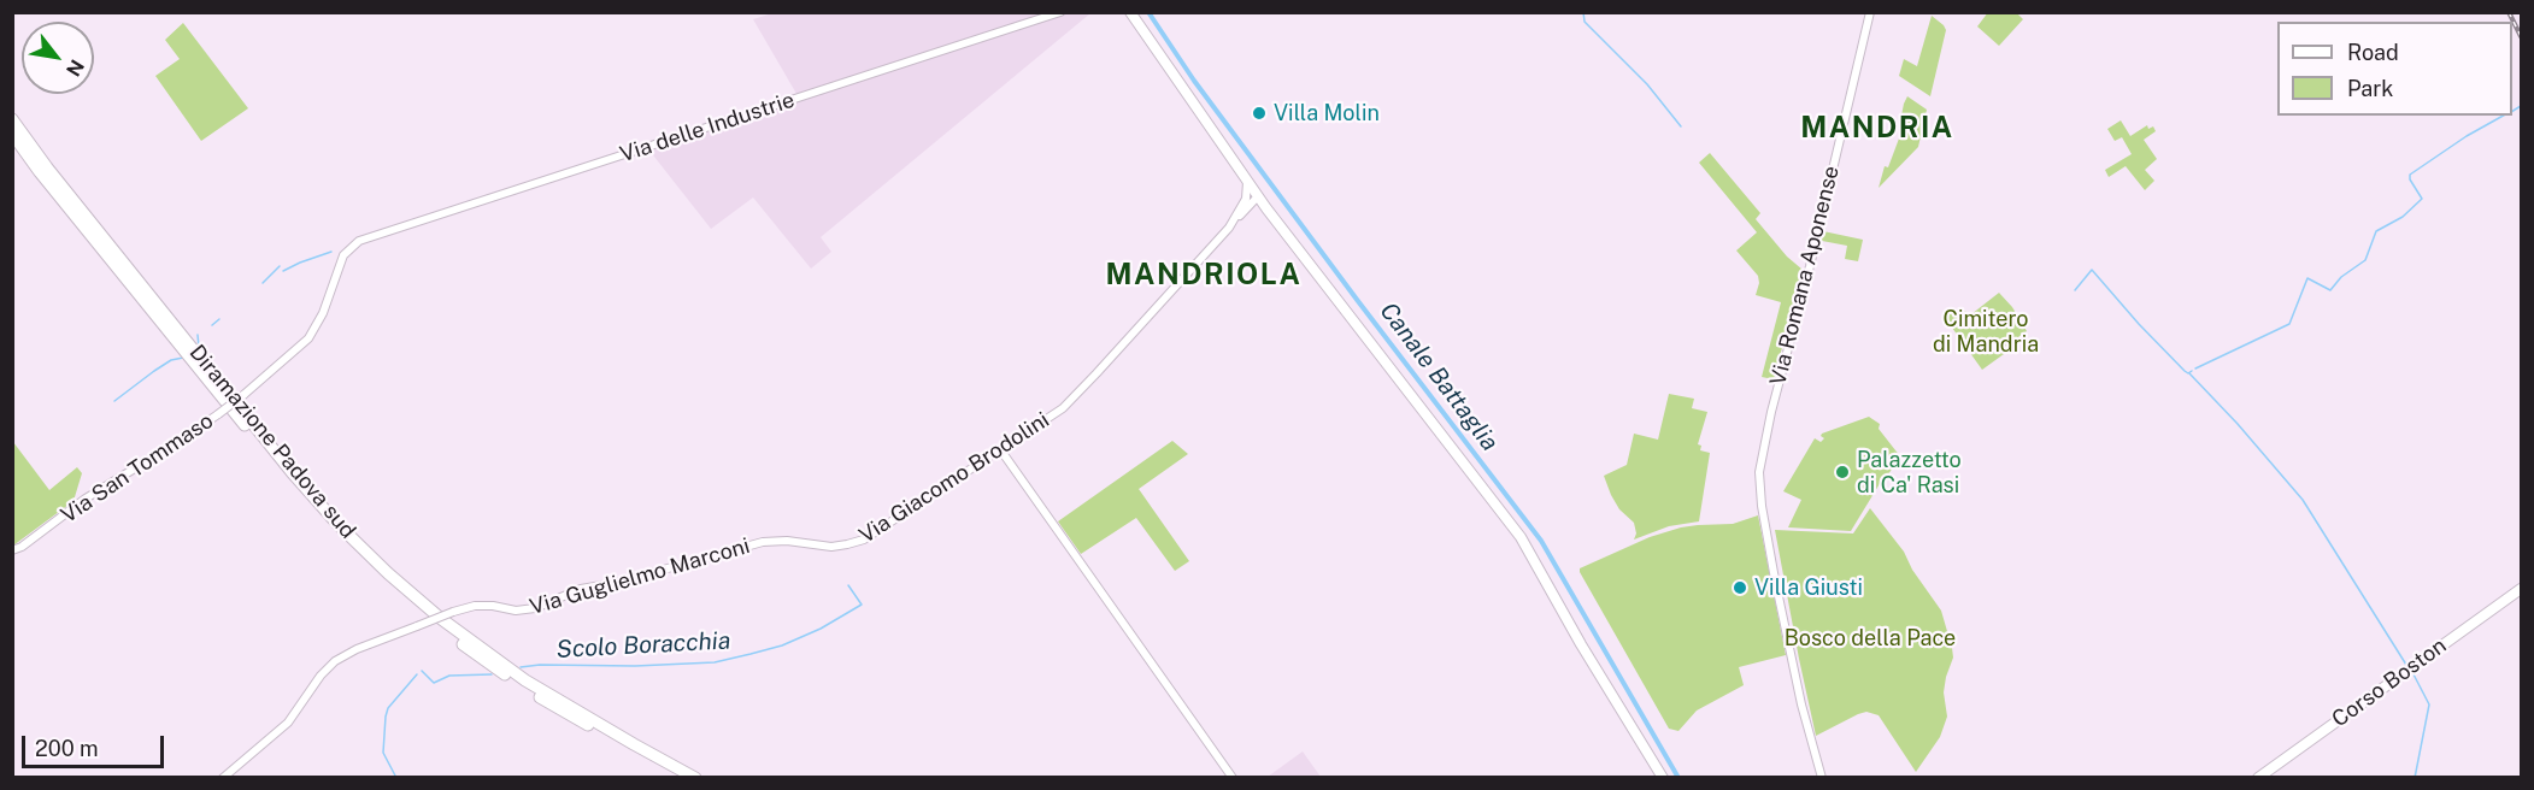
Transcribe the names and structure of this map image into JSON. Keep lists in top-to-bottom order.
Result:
{
  "streets": {
    "highway": ["Diramazione Padova sud"],
    "main road": ["Corso Boston"],
    "street": [
      "Via delle Industrie",
      "Via Romana Aponense",
      "Via San Tommaso",
      "Via Giacomo Brodolini",
      "Via Guglielmo Marconi"
    ]
  },
  "crossings": [
    ["Via delle Industrie", "Via San Tommaso"],
    ["Via Giacomo Brodolini", "Via Guglielmo Marconi"]
  ],
  "districts": ["MANDRIA", "MANDRIOLA"],
  "water": ["Canale Battaglia", "Scolo Boracchia"],
  "parks": ["Cimitero di Mandria", "Bosco della Pace"],
  "places": ["Villa Molin", "Palazzetto di Ca' Rasi", "Villa Giusti"],
  "legend": ["Road", "Park"],
  "scale_bar": "200 m",
  "north": "bottom right"
}
